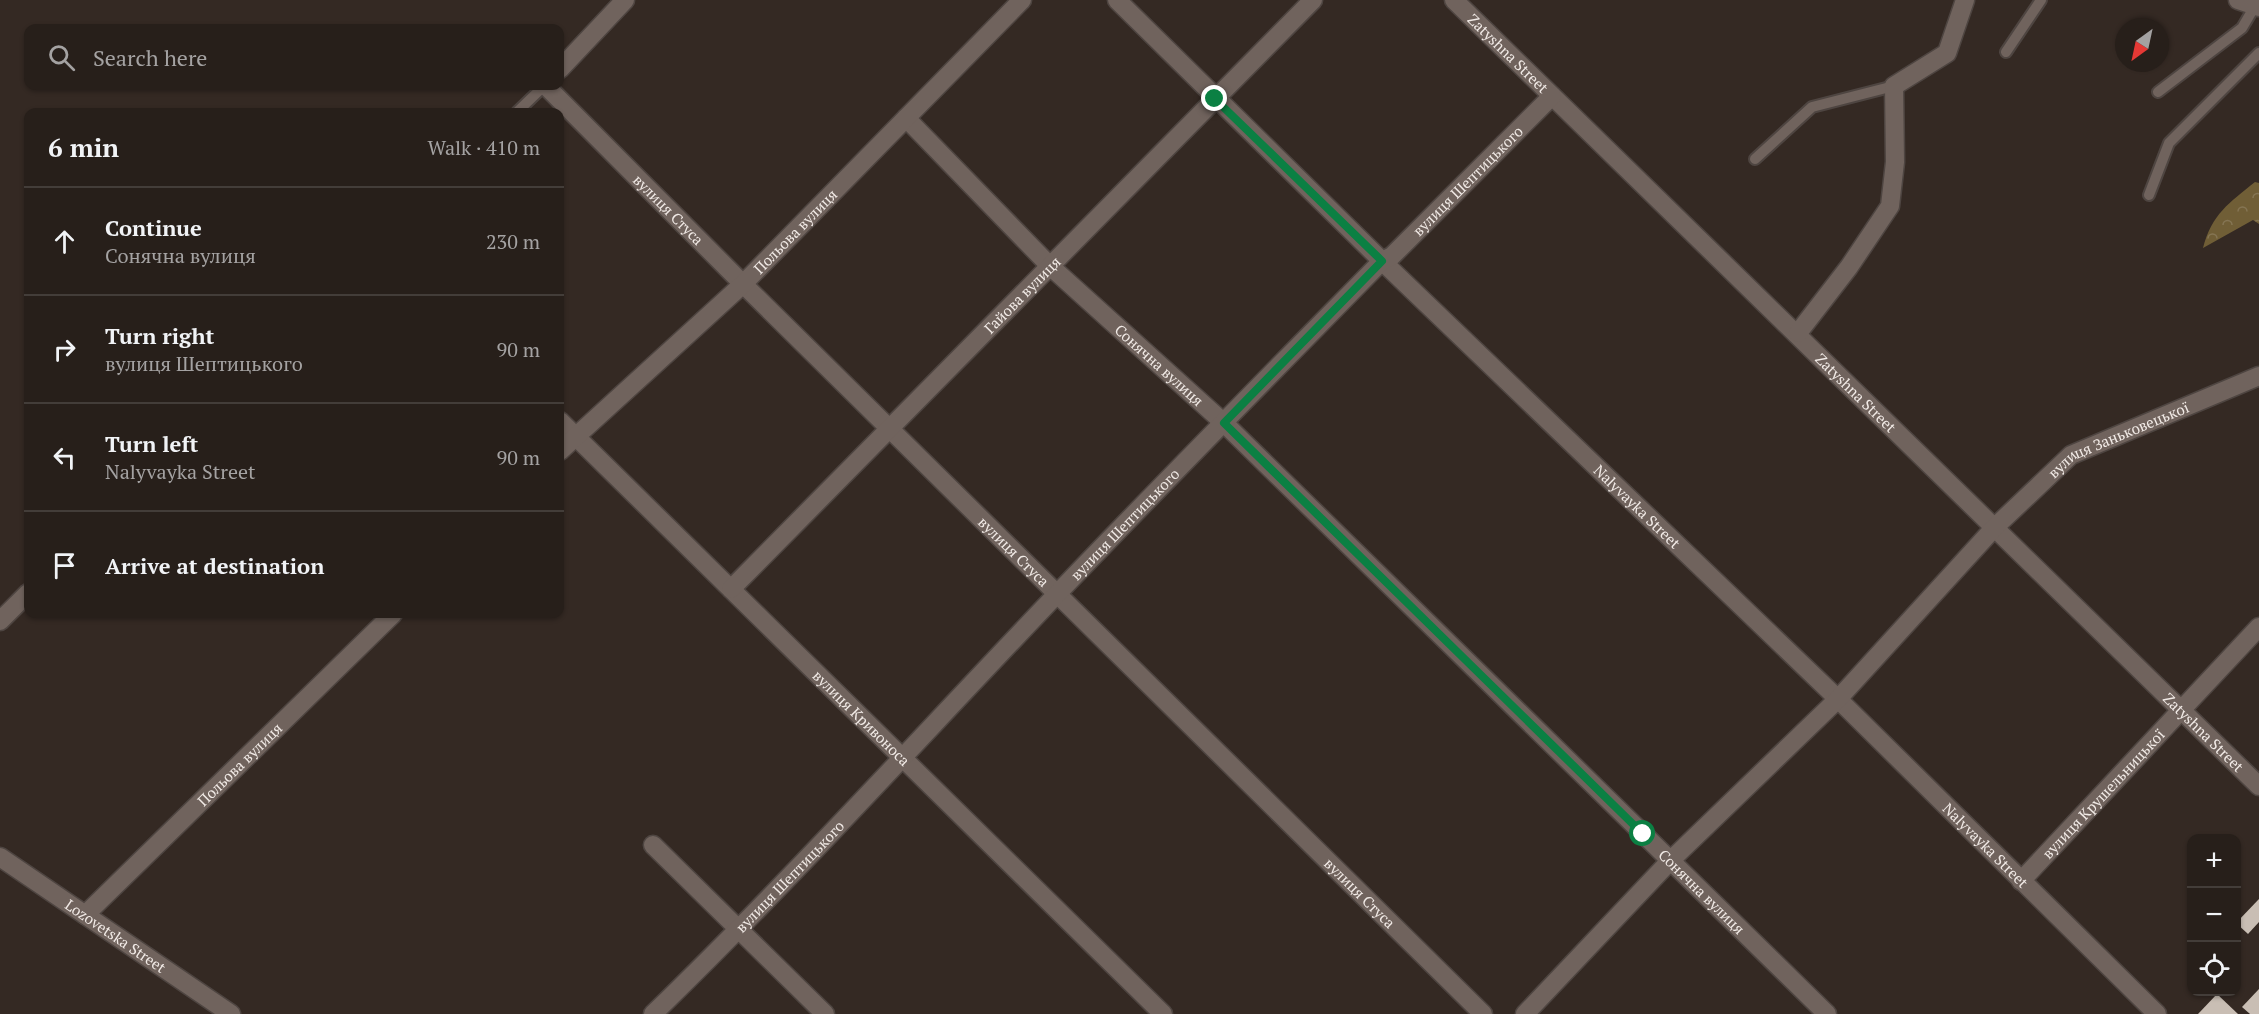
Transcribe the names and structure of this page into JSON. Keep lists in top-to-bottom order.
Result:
{
  "streets": {
    "street": [
      "Zatyshna Street",
      "вулиця Шептицького",
      "вулиця Стуса",
      "Польова вулиця",
      "Гайова вулиця",
      "Сонячна вулиця",
      "вулиця Заньковецької",
      "Nalyvayka Street",
      "вулиця Кривоноса",
      "вулиця Крушельницької",
      "Lozovetska Street"
    ]
  },
  "crossings": [
    ["Zatyshna Street", "вулиця Шептицького"],
    ["Zatyshna Street", "вулиця Заньковецької"],
    ["Zatyshna Street", "вулиця Крушельницької"],
    ["вулиця Шептицького", "вулиця Стуса"],
    ["вулиця Шептицького", "Сонячна вулиця"],
    ["вулиця Шептицького", "Nalyvayka Street"],
    ["вулиця Шептицького", "вулиця Кривоноса"],
    ["вулиця Стуса", "Польова вулиця"],
    ["вулиця Стуса", "Гайова вулиця"],
    ["Польова вулиця", "Сонячна вулиця"],
    ["Польова вулиця", "вулиця Кривоноса"],
    ["Польова вулиця", "Lozovetska Street"],
    ["Гайова вулиця", "Сонячна вулиця"],
    ["Гайова вулиця", "Nalyvayka Street"],
    ["Гайова вулиця", "вулиця Кривоноса"],
    ["Сонячна вулиця", "вулиця Заньковецької"],
    ["вулиця Заньковецької", "Nalyvayka Street"],
    ["Nalyvayka Street", "вулиця Крушельницької"]
  ],
  "north": "bottom left",
  "page": {
    "search": "Search here",
    "heading": ["6 min", "Walk · 410 m"],
    "list": [
      ["Continue", "Сонячна вулиця", "230 m"],
      ["Turn right", "вулиця Шептицького", "90 m"],
      ["Turn left", "Nalyvayka Street", "90 m"],
      "Arrive at destination"
    ],
    "map_buttons": ["+", "−"]
  }
}
